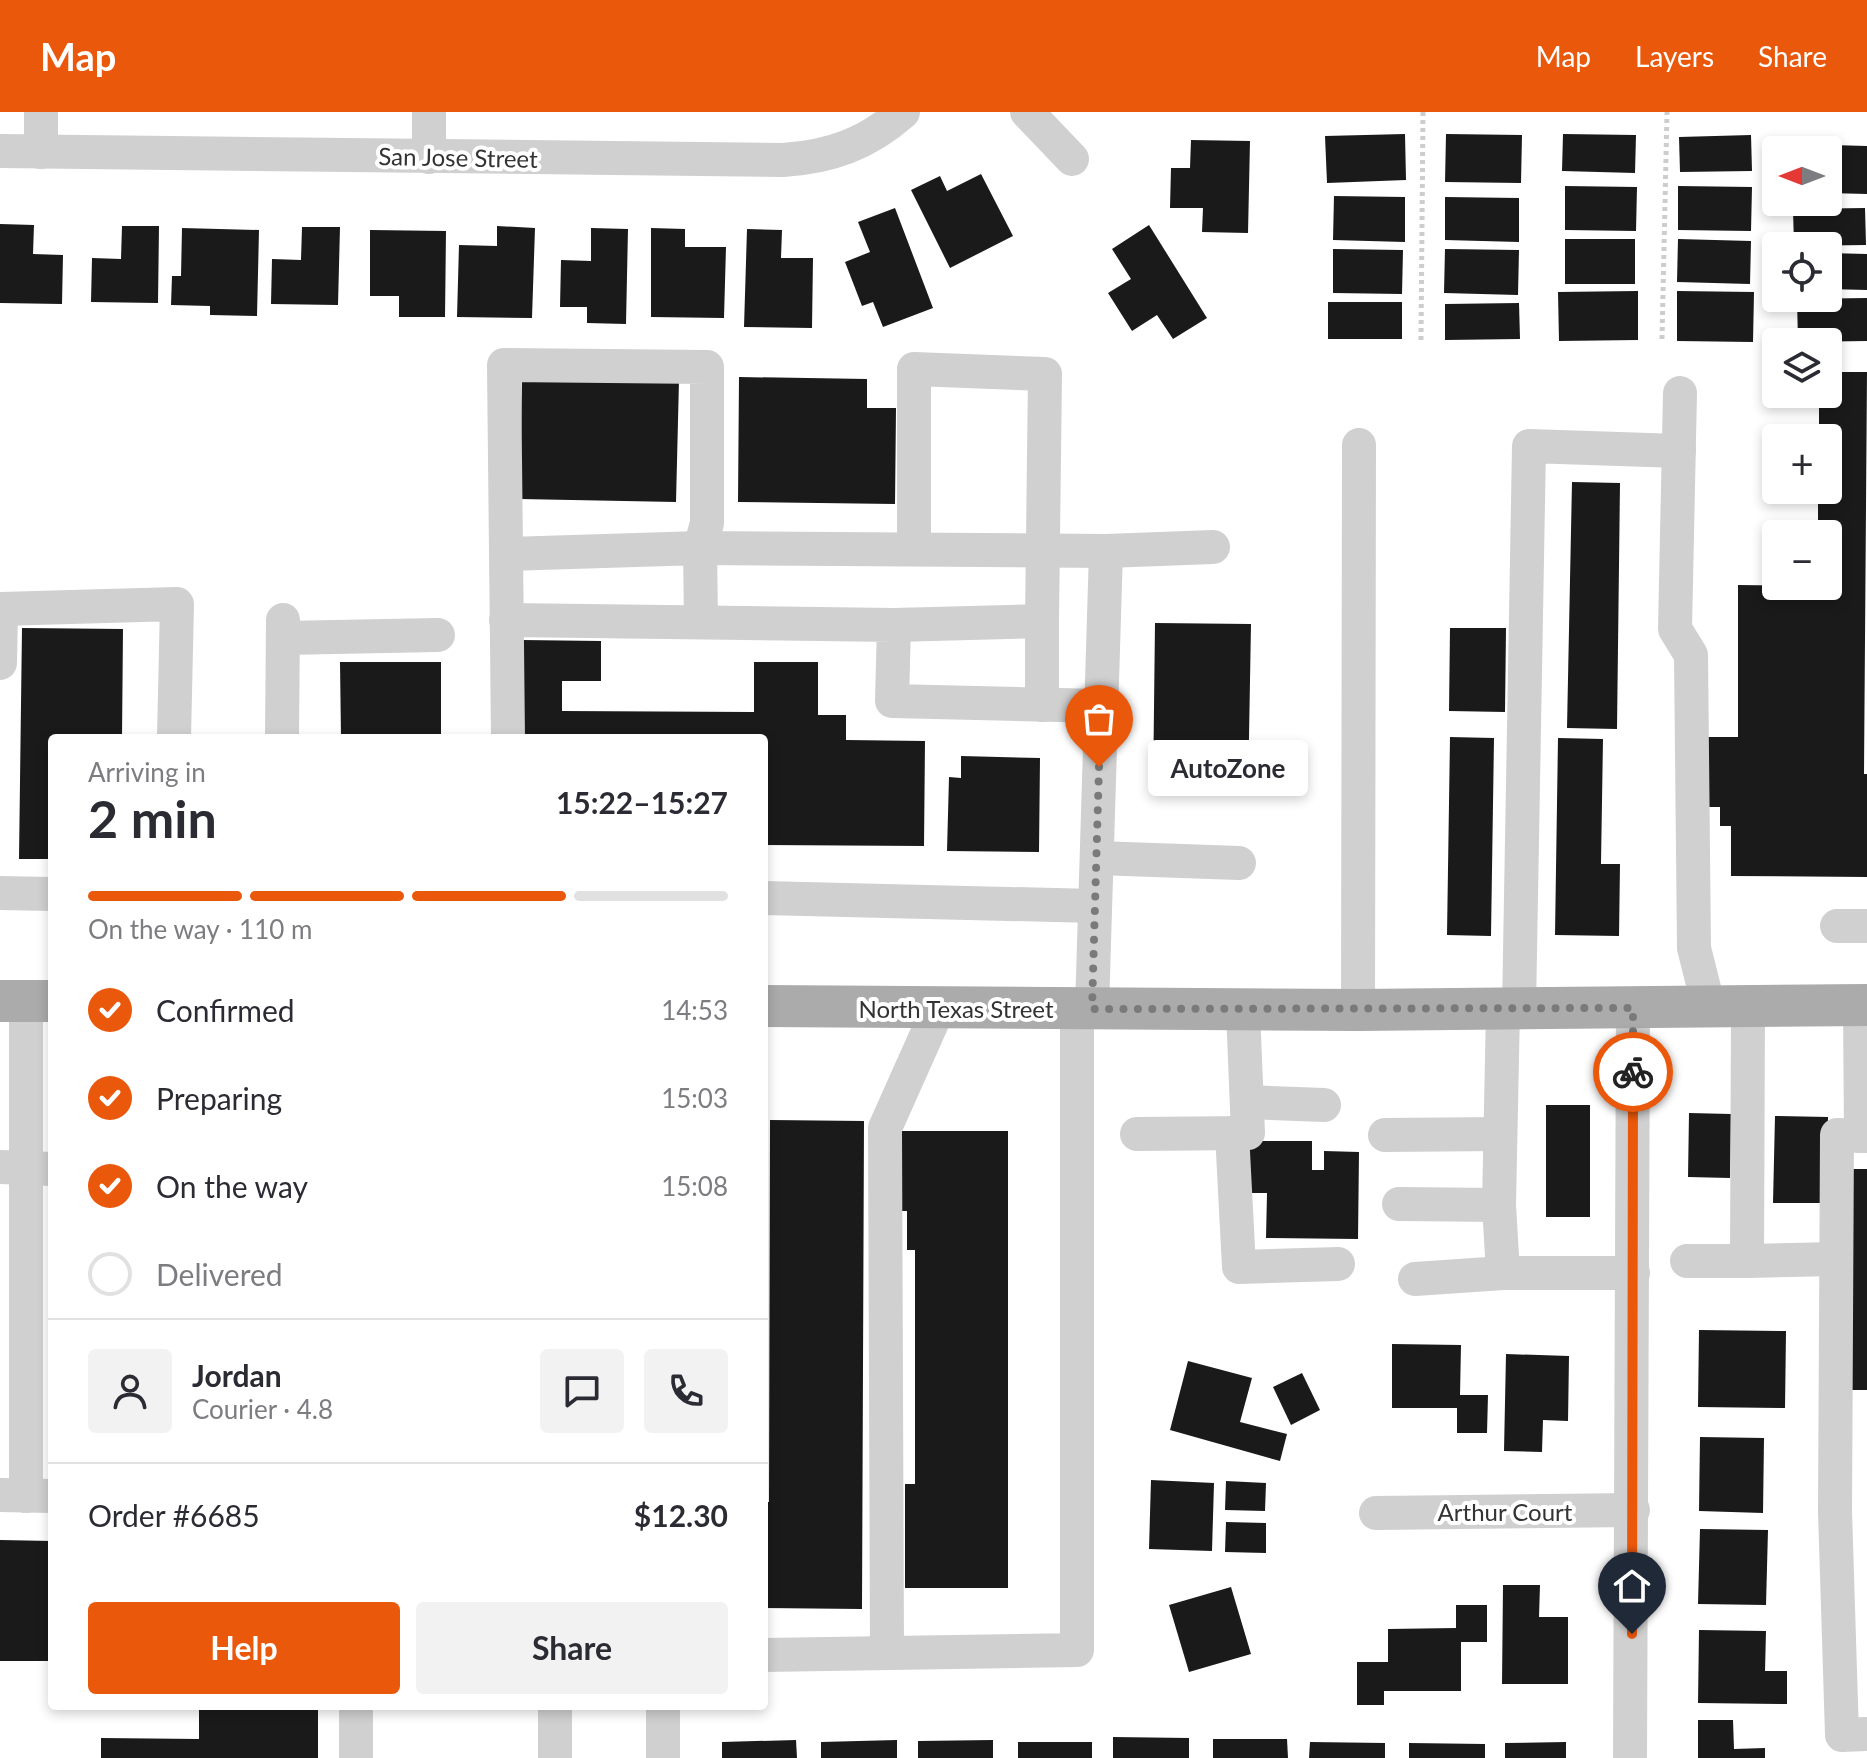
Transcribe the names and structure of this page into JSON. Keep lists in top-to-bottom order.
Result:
{
  "streets": {
    "main road": ["North Texas Street"],
    "street": ["San Jose Street", "Arthur Court"]
  },
  "places": ["AutoZone"],
  "north": "left",
  "page": {
    "header": "Map",
    "nav": ["Map", "Layers", "Share"],
    "map_buttons": ["+", "−"],
    "heading": ["2 min", "Arriving in", "15:22–15:27"],
    "panel": [
      "Jordan",
      "Courier · 4.8",
      "Order #6685",
      "$12.30"
    ],
    "bubble": "AutoZone",
    "bar": "On the way · 110 m",
    "list": [
      ["Confirmed", "14:53"],
      ["Preparing", "15:03"],
      ["On the way", "15:08"],
      "Delivered"
    ],
    "buttons": ["Help", "Share"]
  }
}
